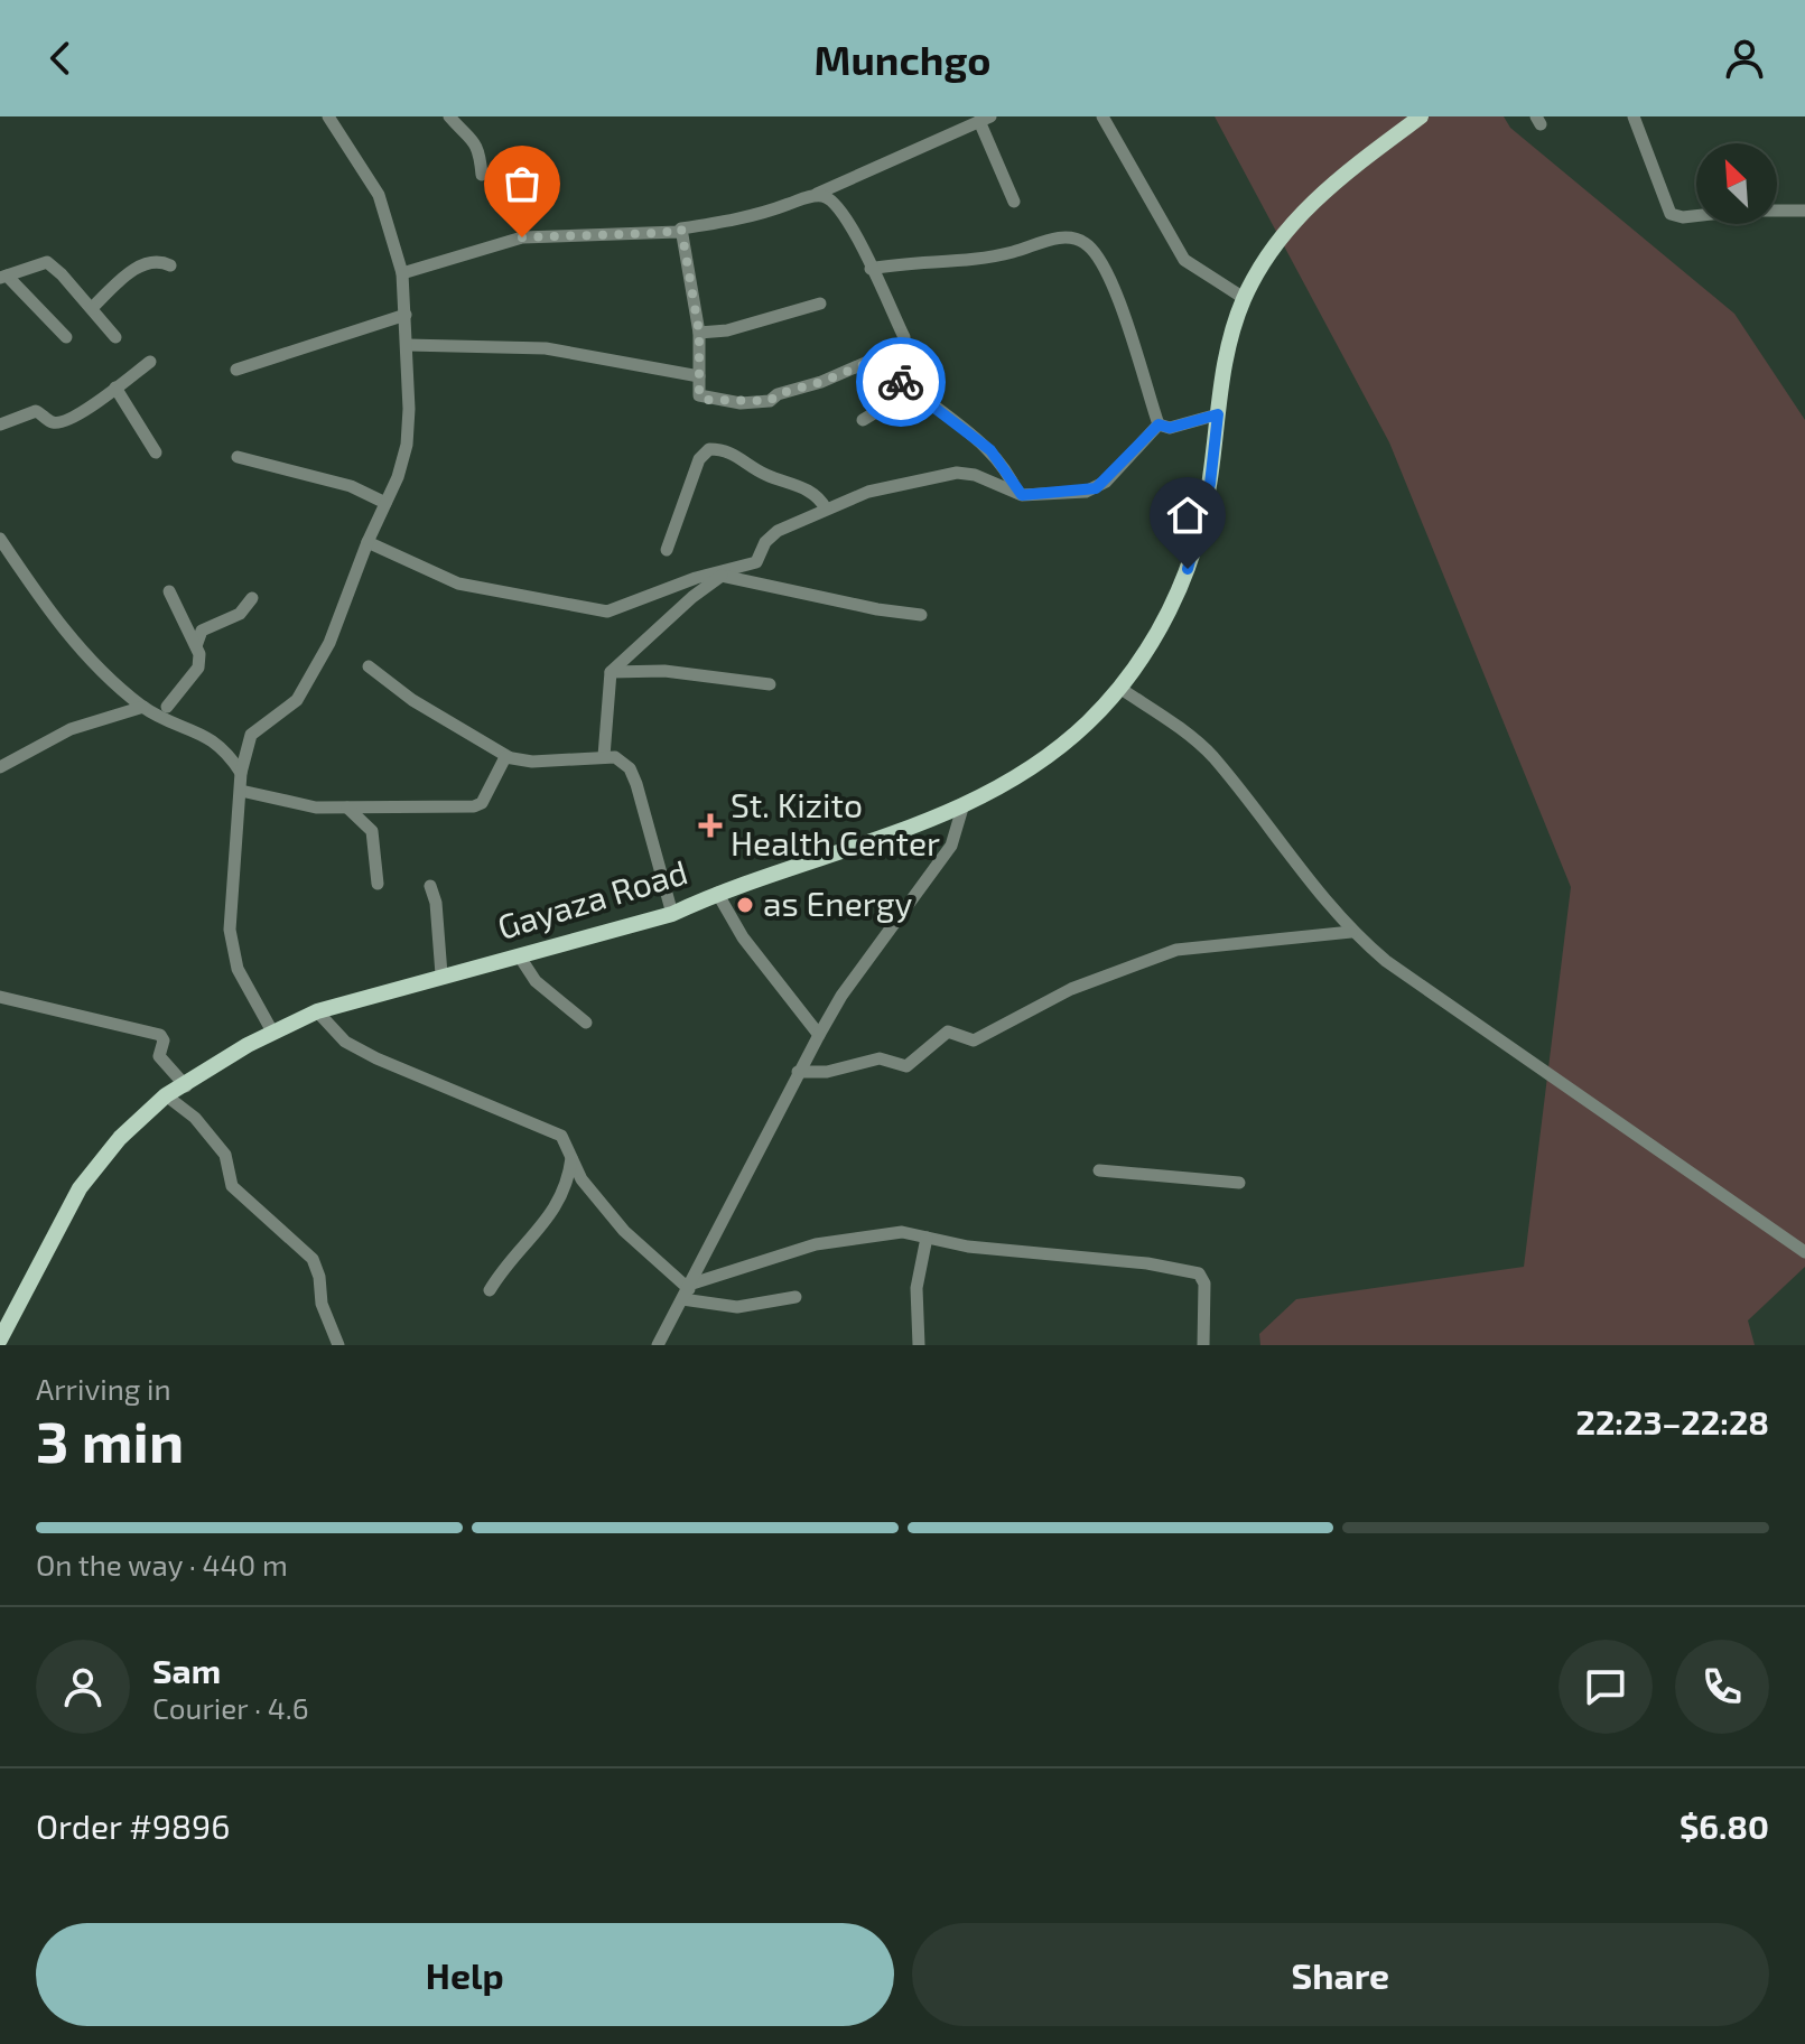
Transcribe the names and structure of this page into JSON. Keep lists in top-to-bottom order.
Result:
{
  "streets": {
    "main road": ["Gayaza Road"]
  },
  "places": {
    "health": ["St. Kizito Health Center"],
    "other": ["as Energy"]
  },
  "north": "top left",
  "page": {
    "header": "Munchgo",
    "heading": ["3 min", "Arriving in", "22:23–22:28"],
    "panel": [
      "Sam",
      "Courier · 4.6",
      "Order #9896",
      "$6.80"
    ],
    "bar": "On the way · 440 m",
    "buttons": ["Help", "Share"]
  }
}
